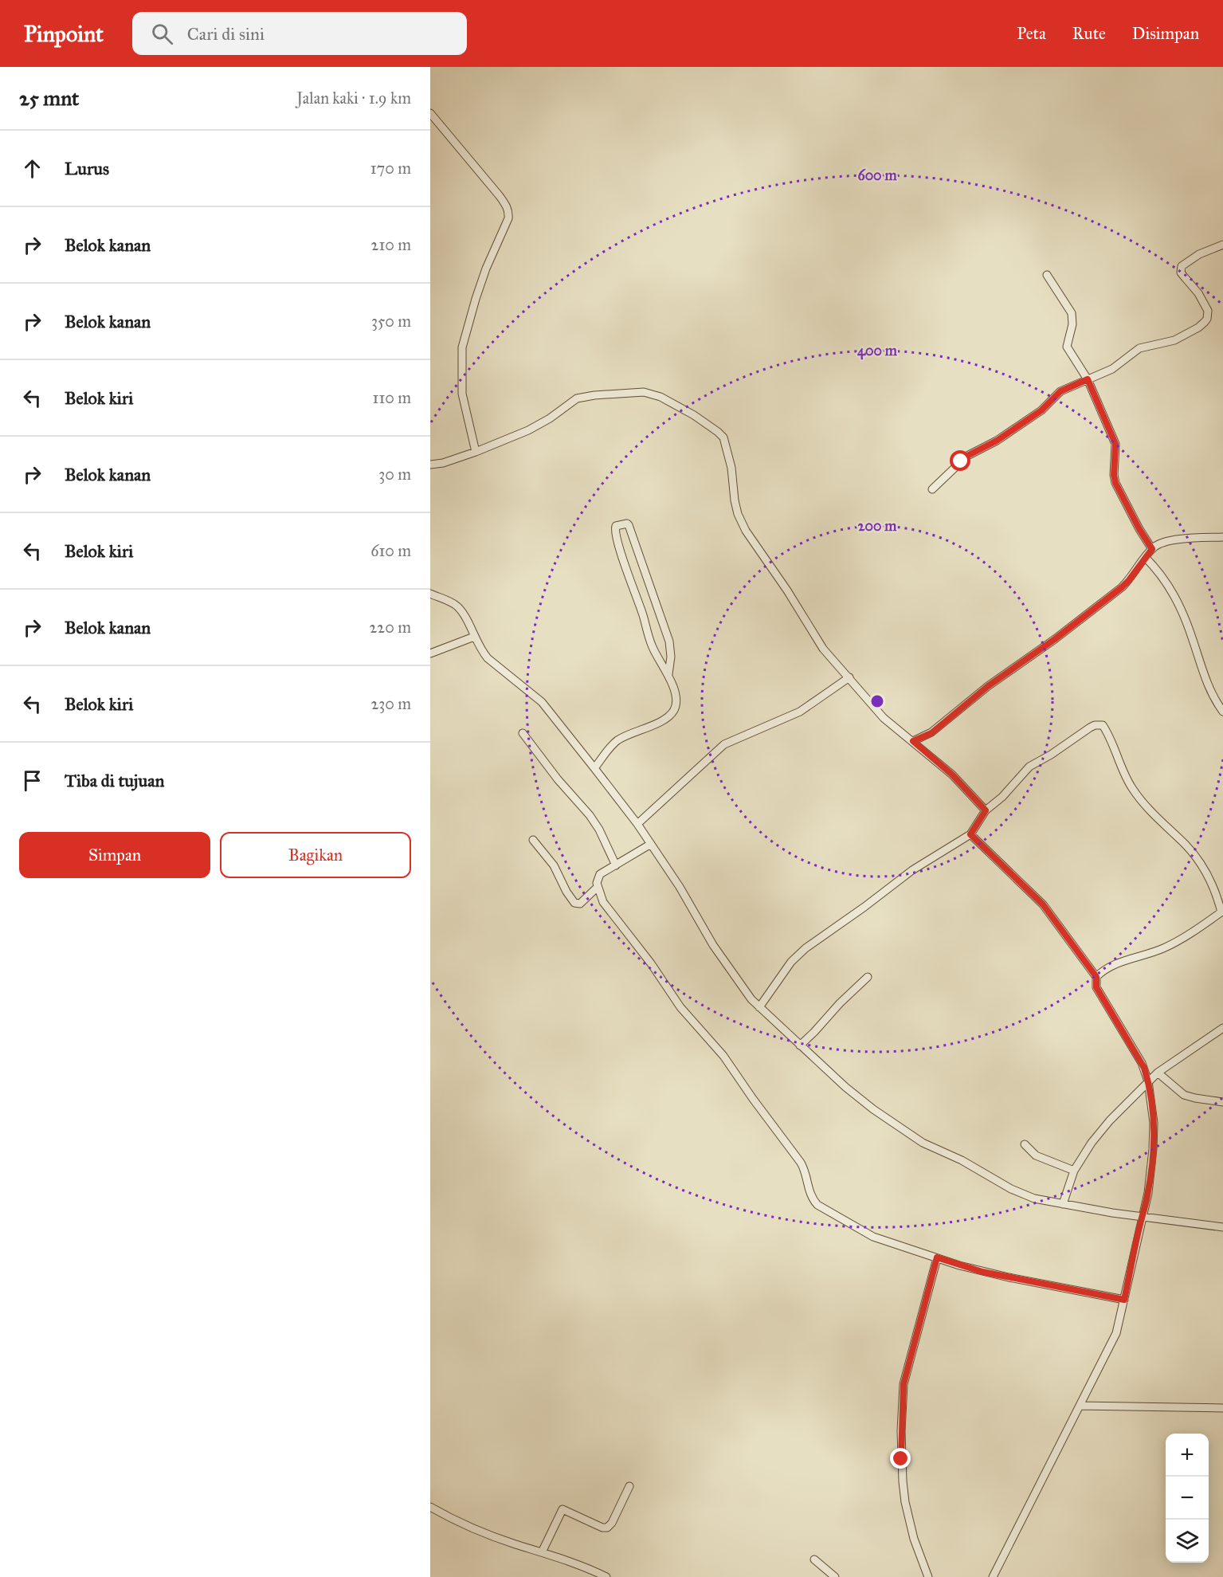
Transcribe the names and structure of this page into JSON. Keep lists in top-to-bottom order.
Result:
{
  "page": {
    "header": "Pinpoint",
    "search": "Cari di sini",
    "nav": ["Peta", "Rute", "Disimpan"],
    "heading": ["25 mnt", "Jalan kaki · 1.9 km"],
    "list": [
      ["Lurus", "170 m"],
      ["Belok kanan", "210 m"],
      ["Belok kanan", "350 m"],
      ["Belok kiri", "110 m"],
      ["Belok kanan", "30 m"],
      ["Belok kiri", "610 m"],
      ["Belok kanan", "220 m"],
      ["Belok kiri", "230 m"],
      "Tiba di tujuan"
    ],
    "buttons": ["Simpan", "Bagikan"],
    "map_buttons": ["+", "−"]
  },
  "rings": ["600 m", "400 m", "200 m"]
}
